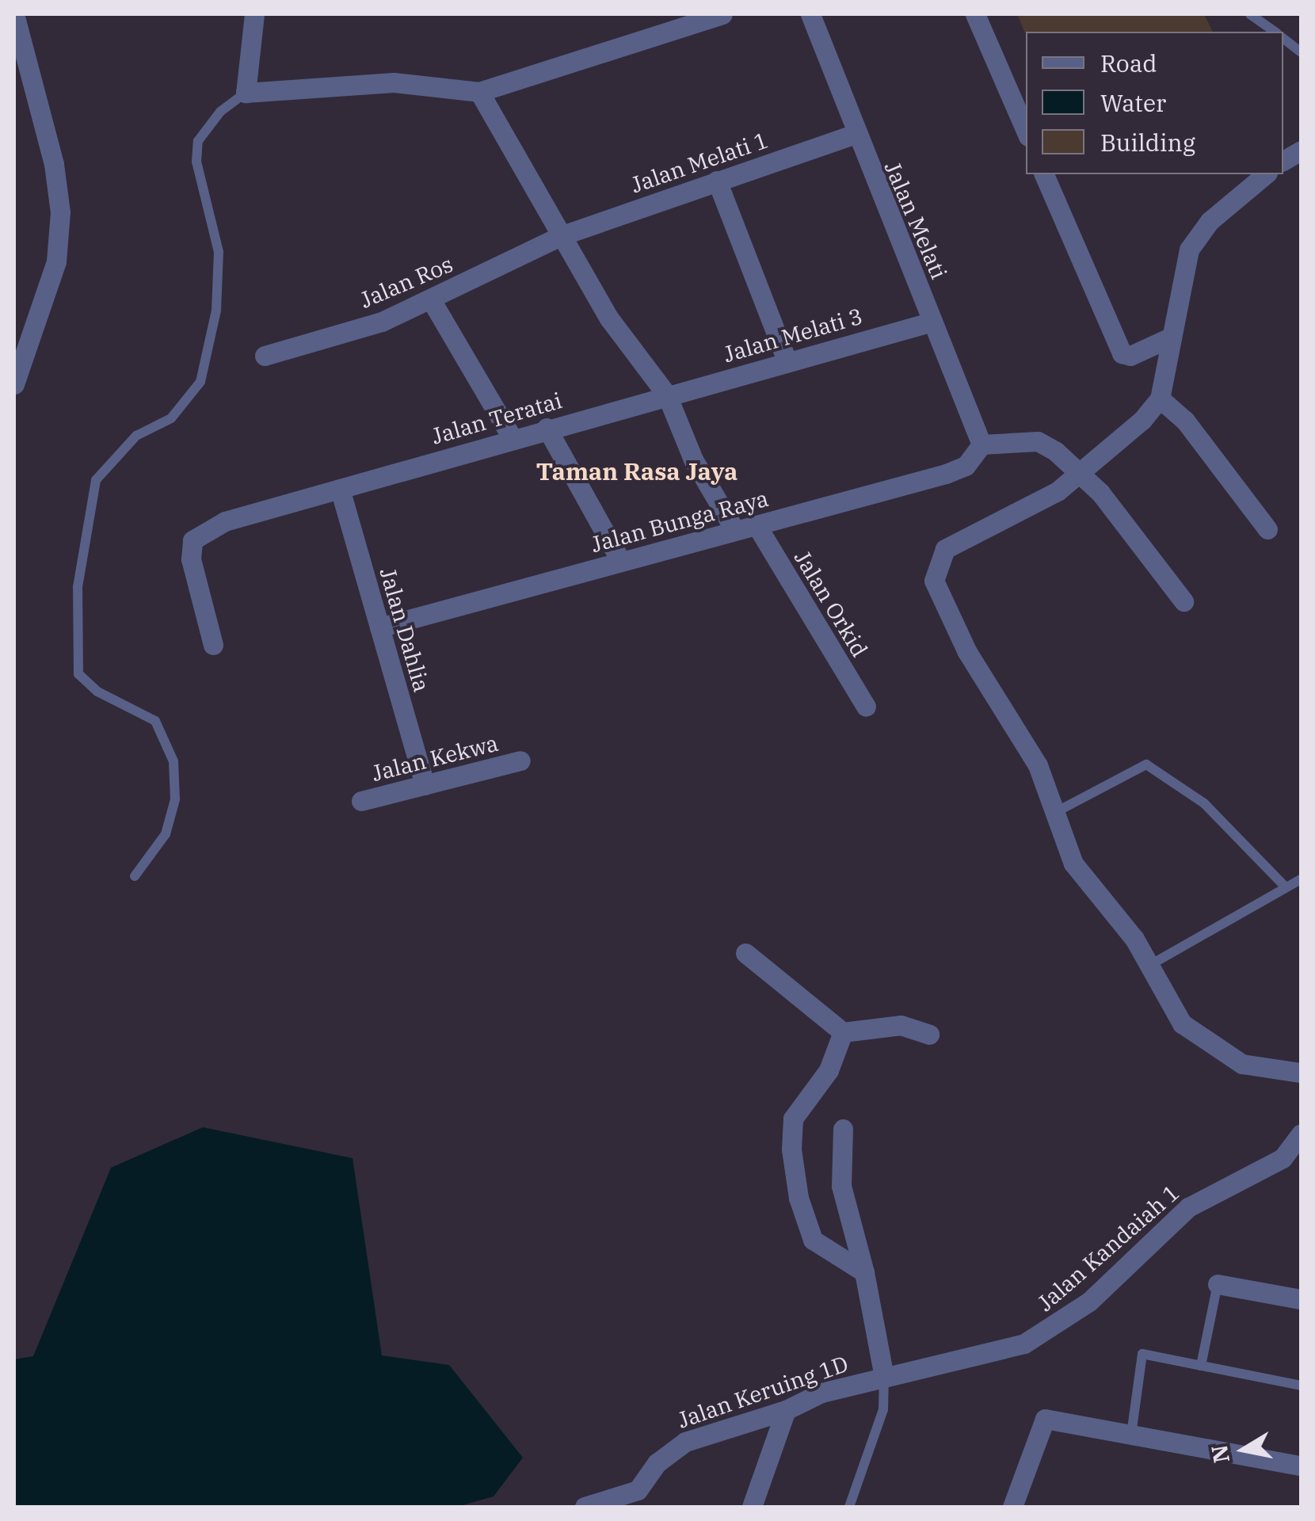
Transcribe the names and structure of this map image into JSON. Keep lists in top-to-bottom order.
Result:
{
  "streets": {
    "street": [
      "Jalan Melati 1",
      "Jalan Melati",
      "Jalan Ros",
      "Jalan Melati 3",
      "Jalan Teratai",
      "Jalan Bunga Raya",
      "Jalan Orkid",
      "Jalan Dahlia",
      "Jalan Kekwa",
      "Jalan Kandaiah 1",
      "Jalan Keruing 1D"
    ]
  },
  "crossings": [
    ["Jalan Melati 1", "Jalan Melati"],
    ["Jalan Melati 1", "Jalan Ros"],
    ["Jalan Melati", "Jalan Melati 3"],
    ["Jalan Melati", "Jalan Bunga Raya"],
    ["Jalan Melati 3", "Jalan Teratai"],
    ["Jalan Teratai", "Jalan Dahlia"],
    ["Jalan Bunga Raya", "Jalan Orkid"],
    ["Jalan Bunga Raya", "Jalan Dahlia"],
    ["Jalan Dahlia", "Jalan Kekwa"],
    ["Jalan Kandaiah 1", "Jalan Keruing 1D"]
  ],
  "districts": ["Taman Rasa Jaya"],
  "legend": ["Road", "Water", "Building"],
  "north": "left"
}
